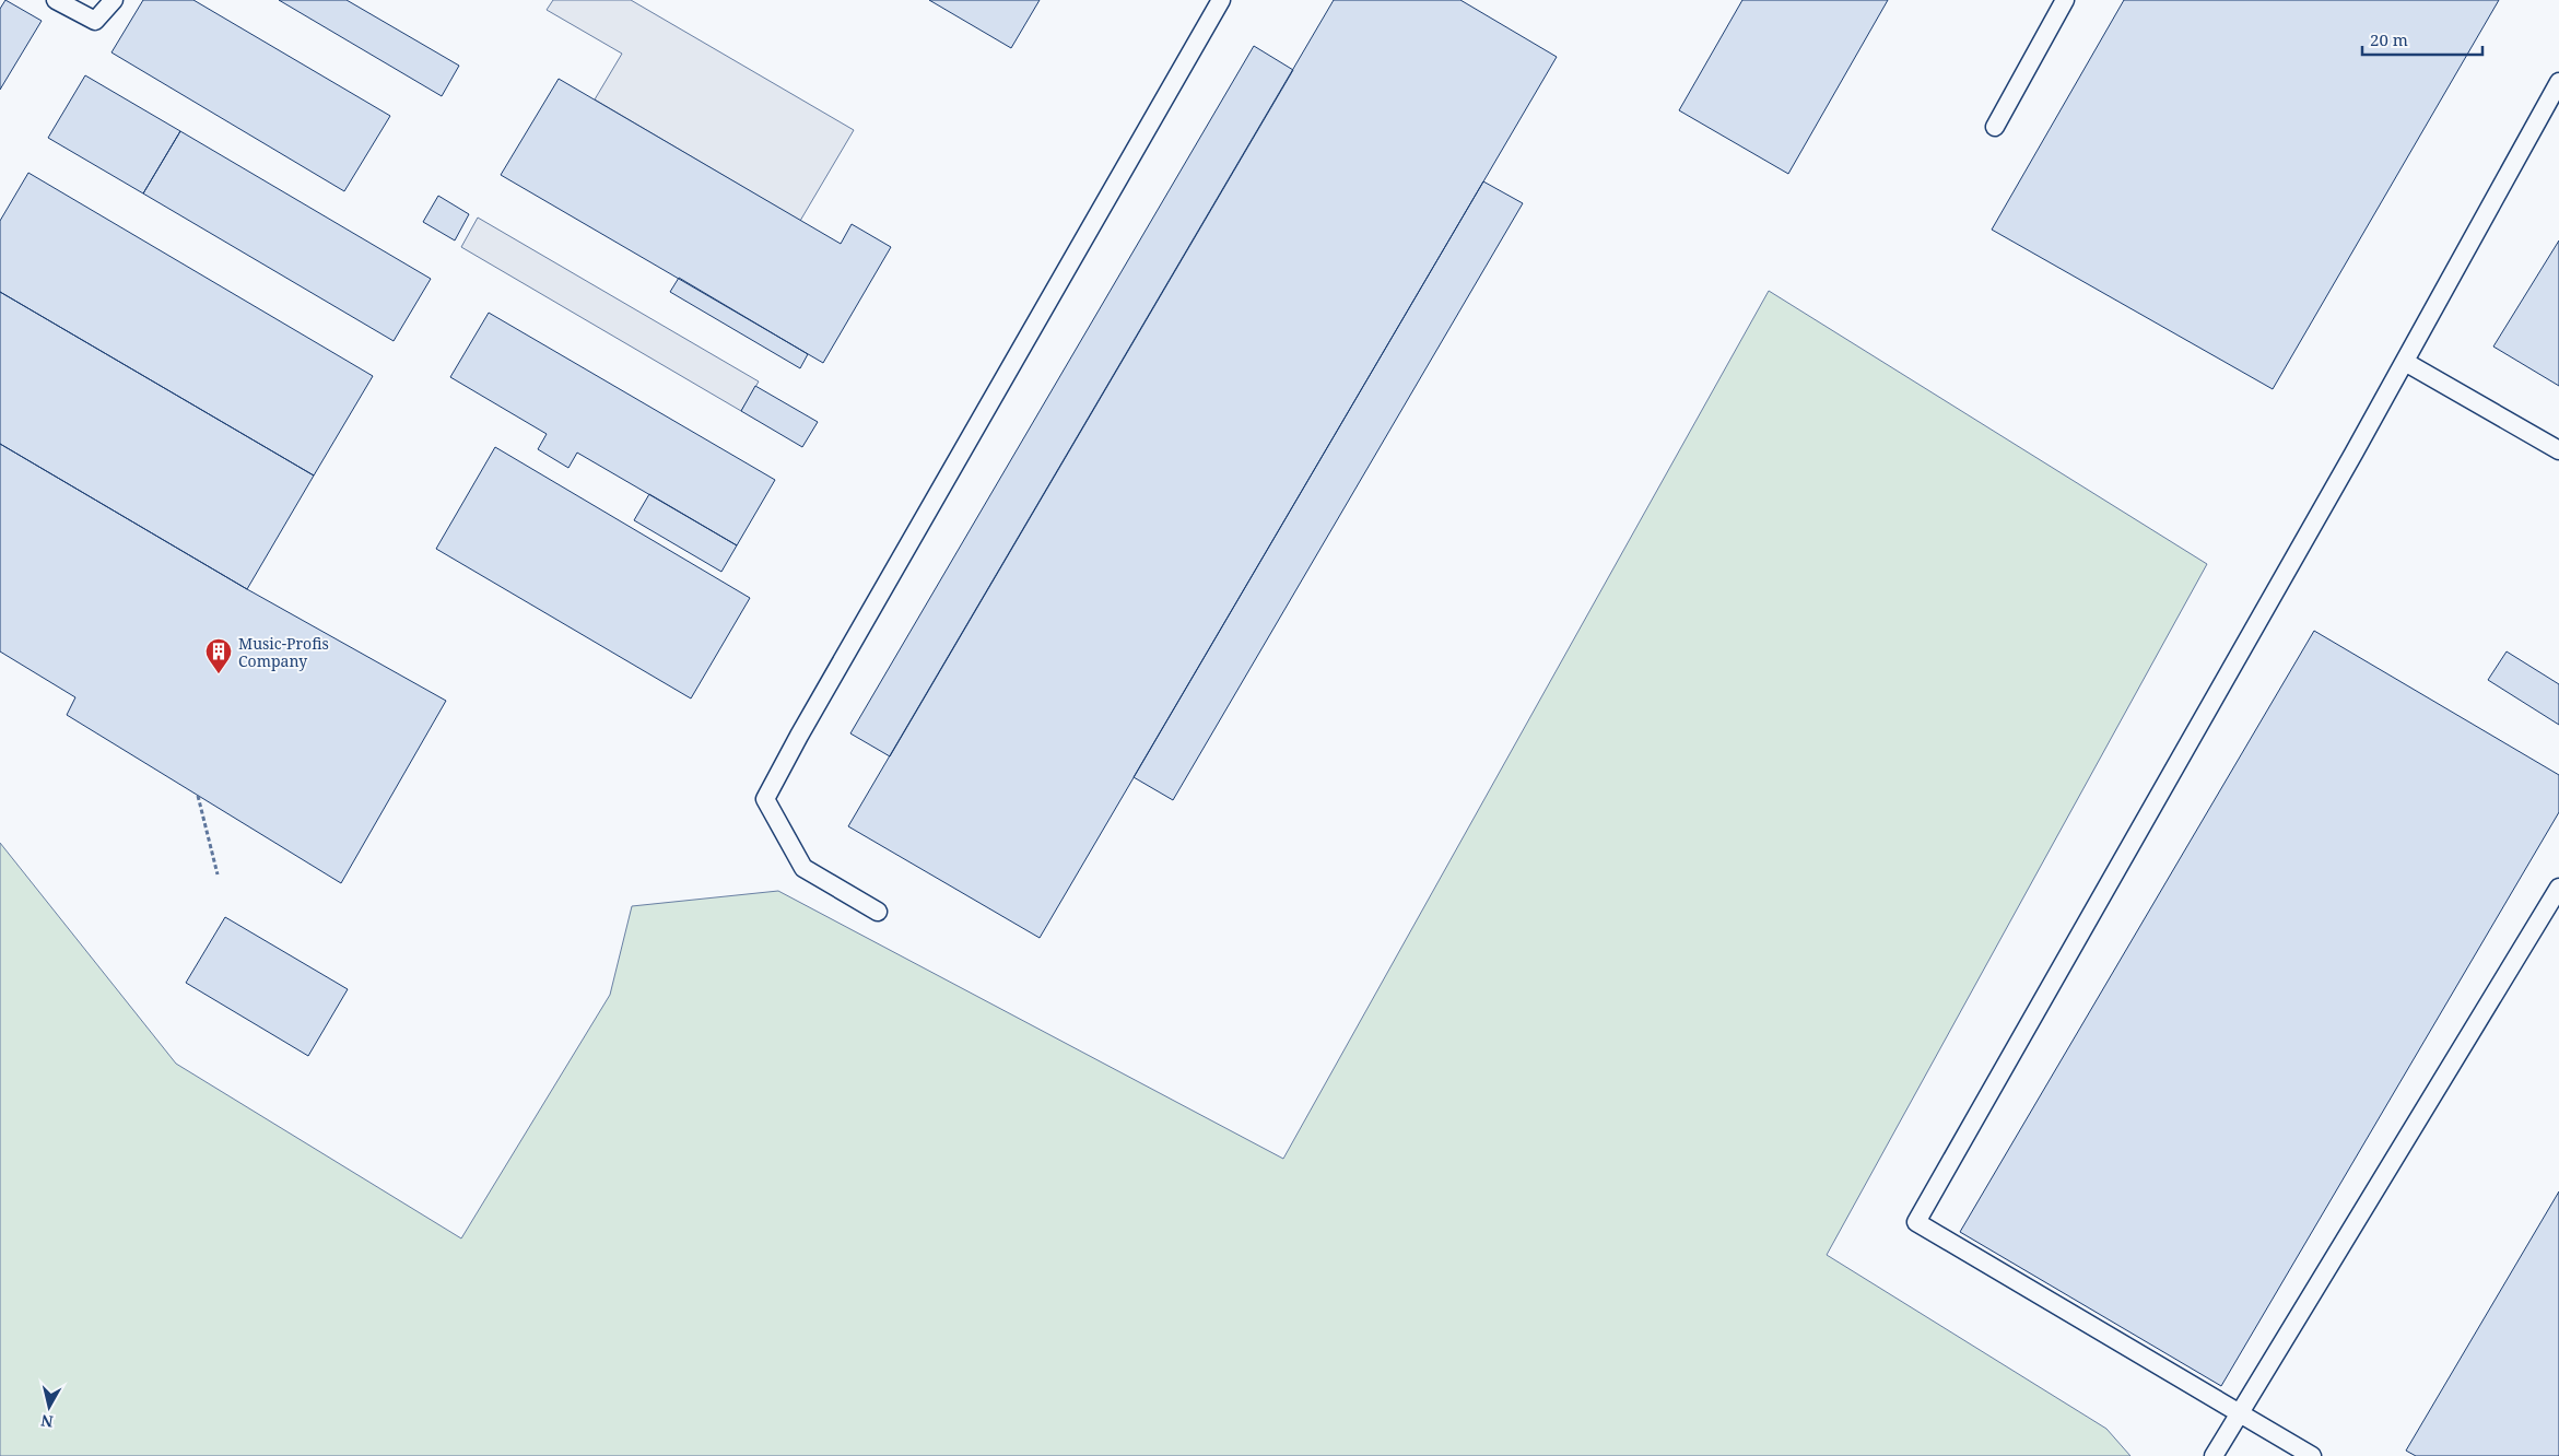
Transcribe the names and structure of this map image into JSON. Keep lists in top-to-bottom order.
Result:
{
  "places": {
    "building": ["Music-Profis Company"]
  },
  "scale_bar": "20 m",
  "north": "bottom"
}
